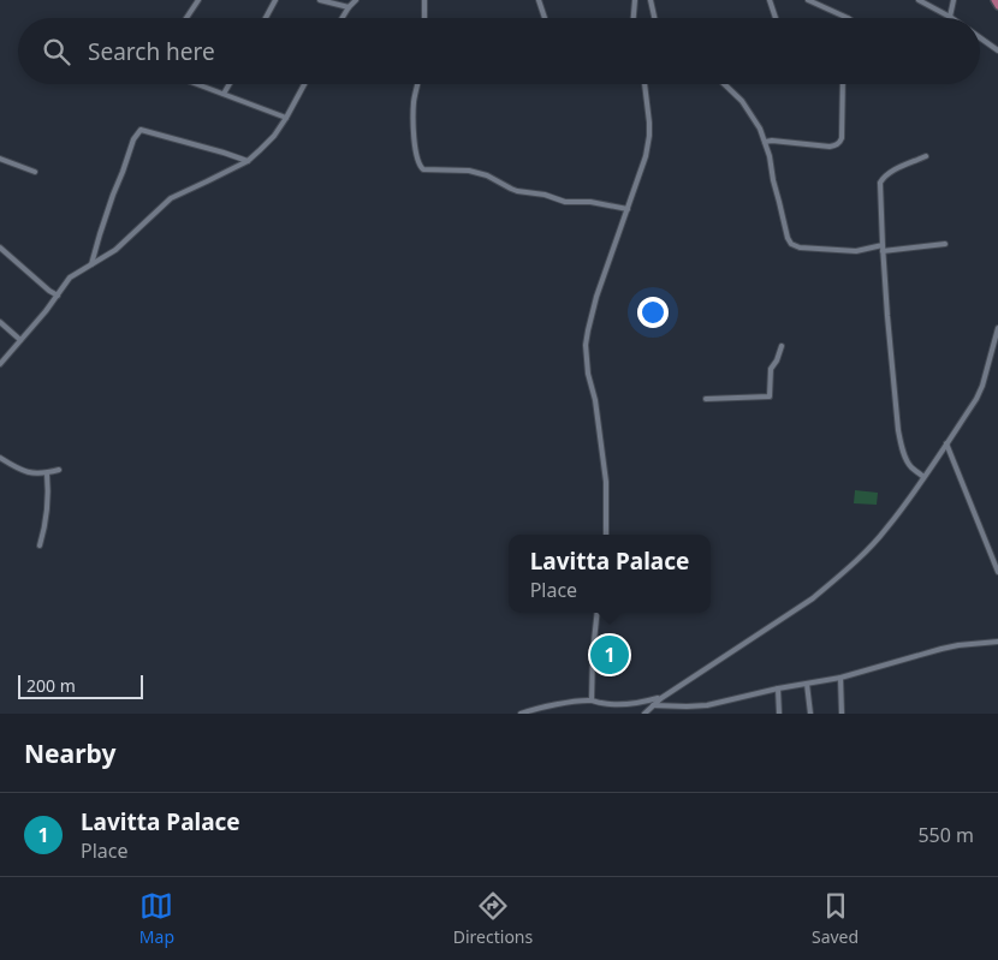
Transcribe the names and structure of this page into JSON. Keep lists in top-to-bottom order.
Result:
{
  "scale_bar": "200 m",
  "page": {
    "search": "Search here",
    "popup": ["Lavitta Palace", "Place"],
    "pins": "1",
    "scale": "200 m",
    "heading": "Nearby",
    "list": [
      {
        "mark": "1",
        "name": "Lavitta Palace",
        "note": "Place",
        "value": "550 m"
      }
    ],
    "nav": ["Map", "Directions", "Saved"]
  }
}
